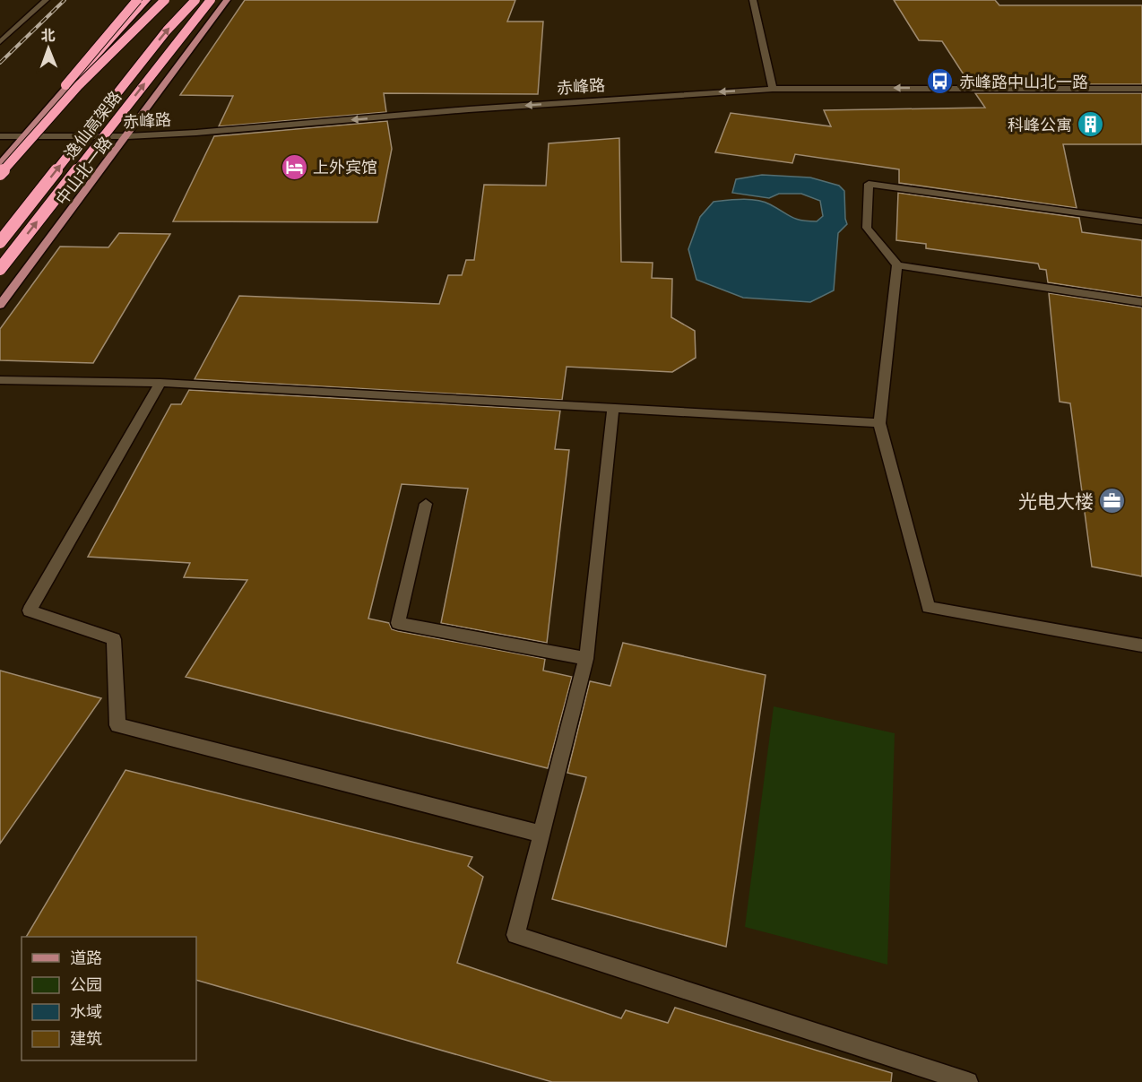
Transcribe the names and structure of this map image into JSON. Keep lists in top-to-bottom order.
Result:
{
  "streets": {
    "highway": ["逸仙高架路"],
    "main road": ["中山北一路"],
    "street": ["赤峰路"]
  },
  "crossings": [
    ["赤峰路", "中山北一路"]
  ],
  "one_way": ["赤峰路"],
  "places": {
    "bus stop": ["赤峰路中山北一路"],
    "building": ["科峰公寓"],
    "hotel": ["上外宾馆"],
    "office": ["光电大楼"]
  },
  "legend": [
    "道路",
    "公园",
    "水域",
    "建筑"
  ],
  "north": "top"
}
